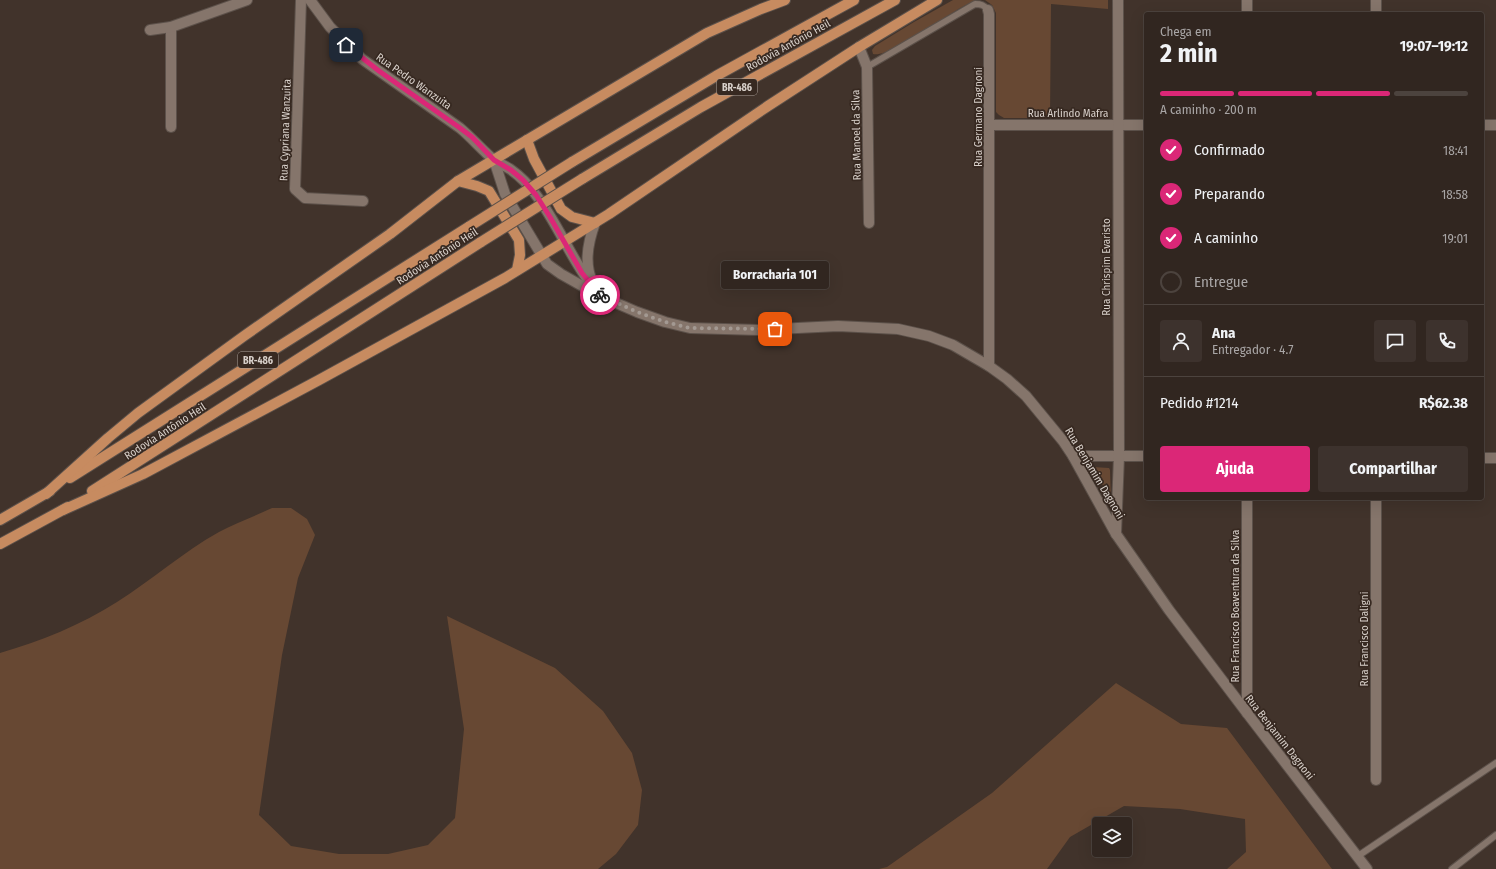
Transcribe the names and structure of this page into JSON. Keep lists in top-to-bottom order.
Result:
{
  "streets": {
    "main road": ["Rodovia Antônio Heil", "BR-486"],
    "street": [
      "Rua Pedro Wanzuita",
      "Rua Arlindo Mafra",
      "Rua Germano Dagnoni",
      "Rua Cypriana Wanzuita",
      "Rua Manoel da Silva",
      "Rua Chrispim Evaristo",
      "Rua Benjamim Dagnoni",
      "Rua Francisco Boaventura da Silva",
      "Rua Francisco Daligni"
    ]
  },
  "crossings": [
    ["Rua Pedro Wanzuita", "Rua Benjamim Dagnoni"],
    ["Rua Arlindo Mafra", "Rua Germano Dagnoni"],
    ["Rua Arlindo Mafra", "Rua Chrispim Evaristo"],
    ["Rua Germano Dagnoni", "Rua Manoel da Silva"],
    ["Rua Germano Dagnoni", "Rua Benjamim Dagnoni"],
    ["Rua Chrispim Evaristo", "Rua Benjamim Dagnoni"],
    ["Rua Benjamim Dagnoni", "Rua Francisco Boaventura da Silva"]
  ],
  "places": ["Borracharia 101"],
  "page": {
    "heading": ["2 min", "Chega em", "19:07–19:12"],
    "panel": [
      "Ana",
      "Entregador · 4.7",
      "Pedido #1214",
      "R$62.38"
    ],
    "bar": "A caminho · 200 m",
    "list": [
      ["Confirmado", "18:41"],
      ["Preparando", "18:58"],
      ["A caminho", "19:01"],
      "Entregue"
    ],
    "bubble": "Borracharia 101",
    "buttons": ["Ajuda", "Compartilhar"]
  }
}
